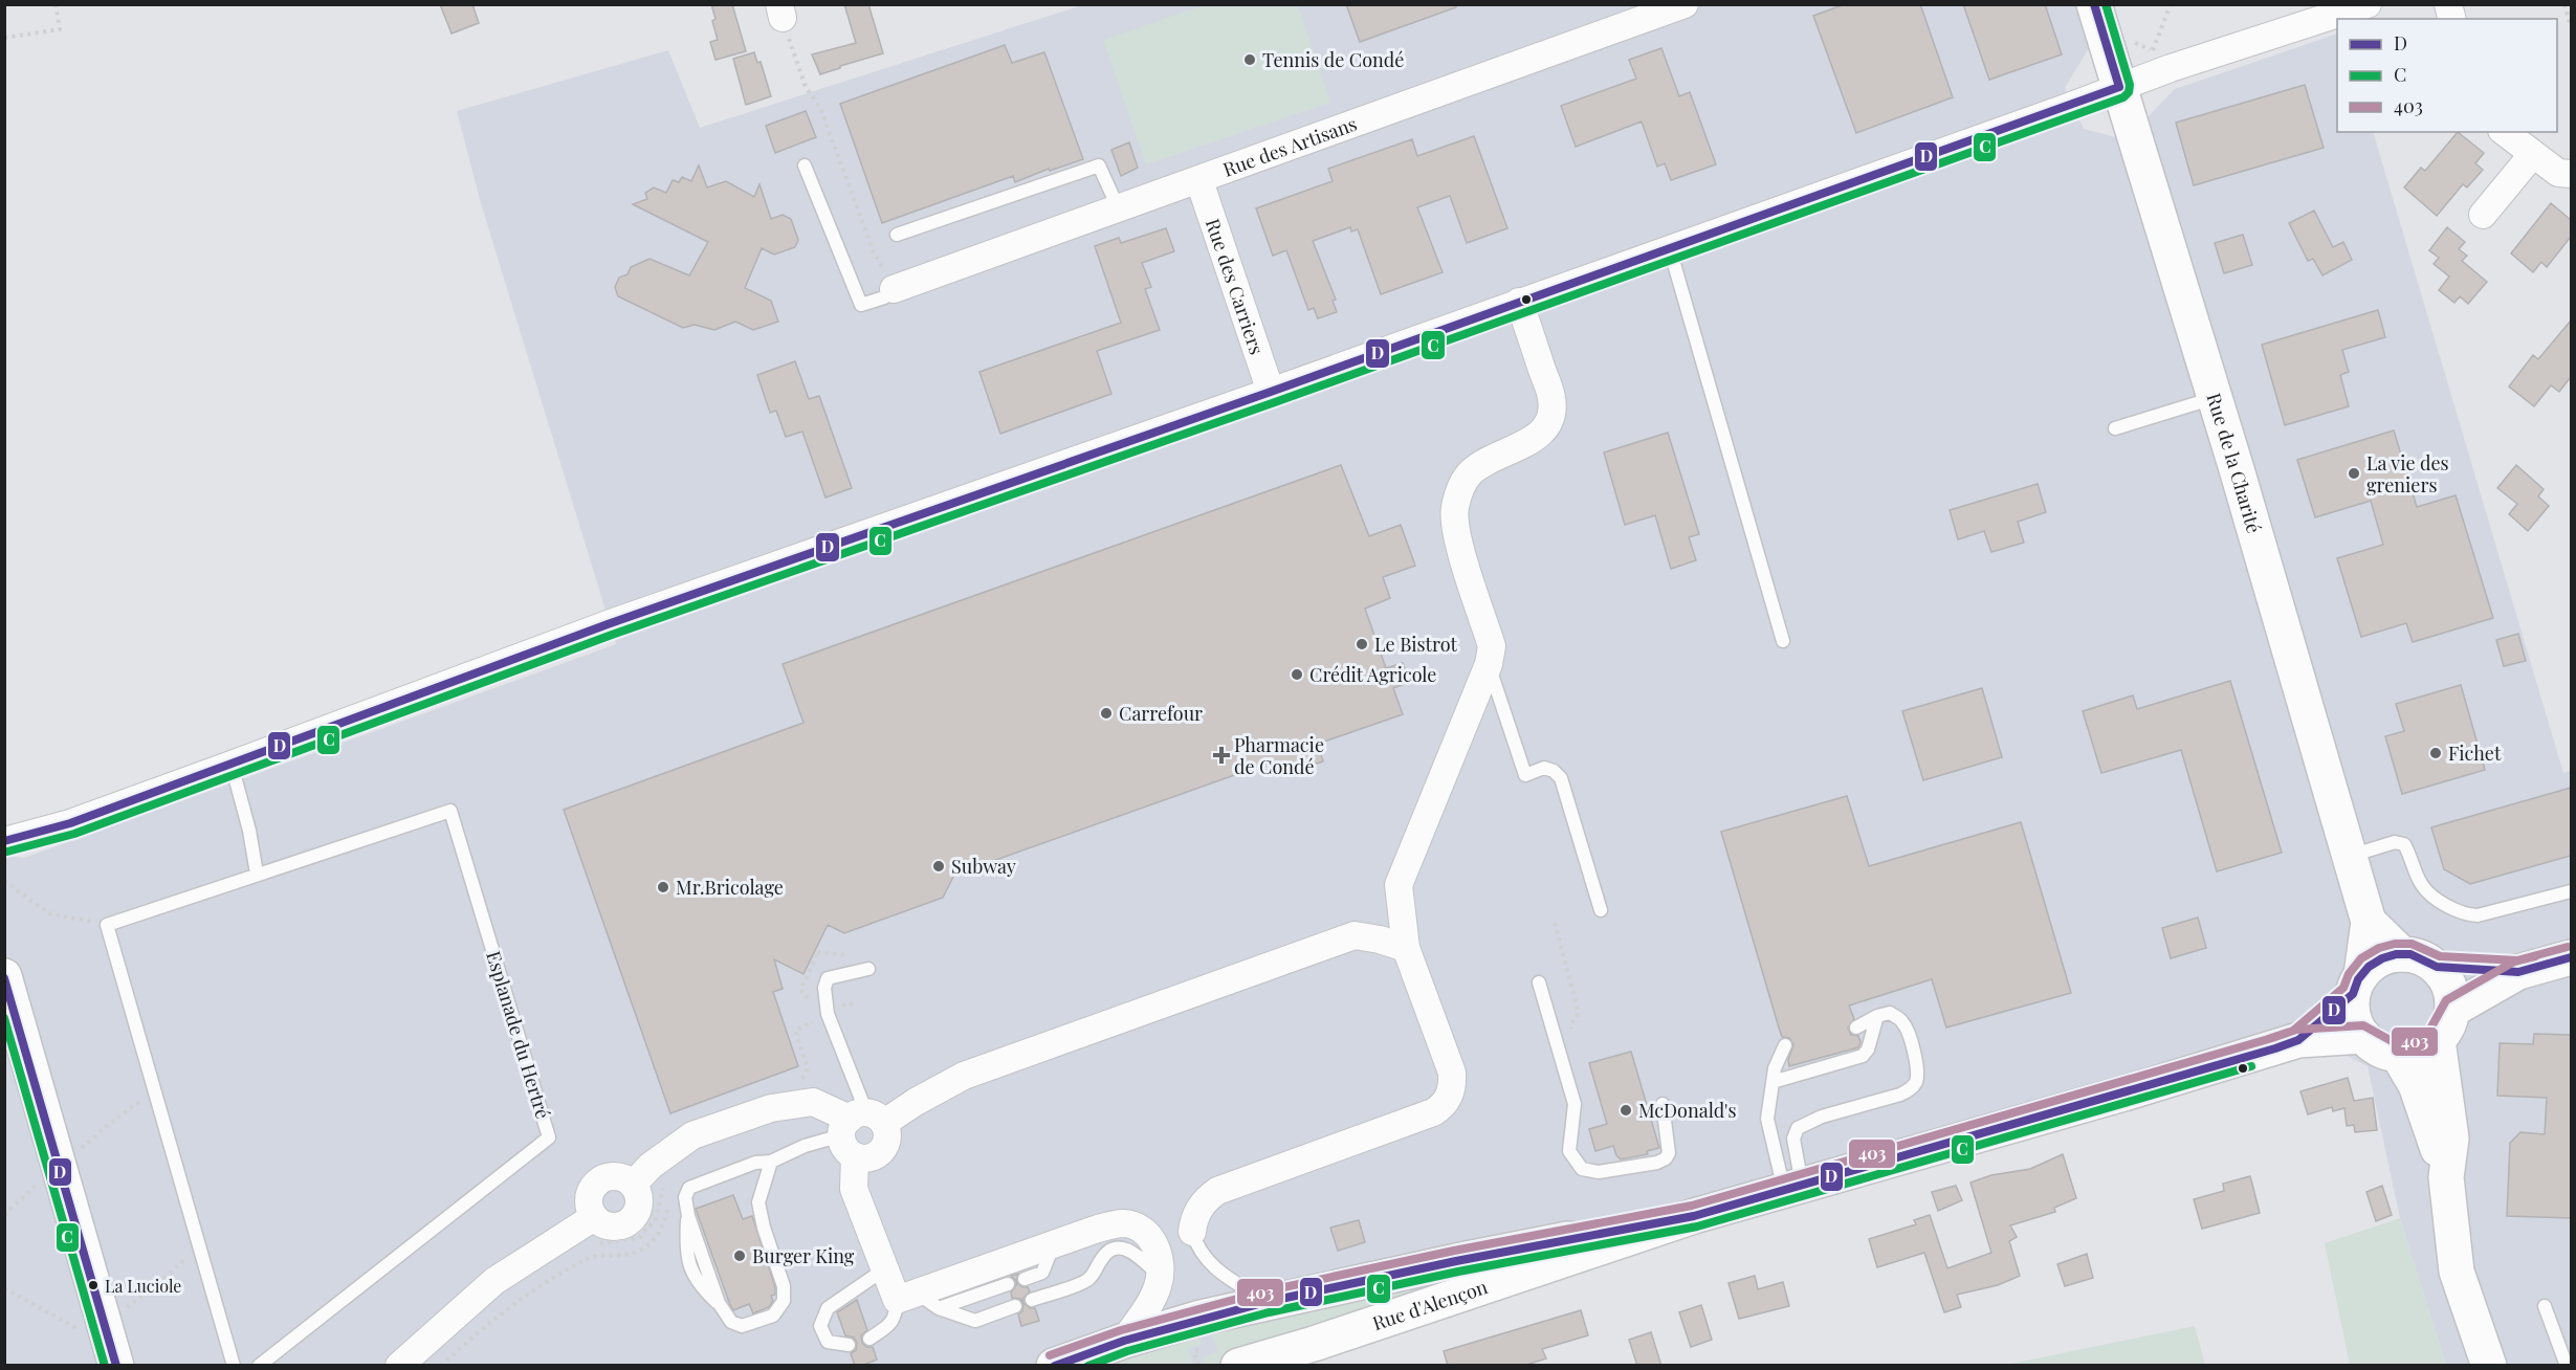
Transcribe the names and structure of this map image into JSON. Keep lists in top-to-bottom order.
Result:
{
  "streets": {
    "main road": ["Rue de la Charité", "Rue d'Alençon"],
    "street": ["Rue des Artisans", "Rue des Carriers"],
    "lane": ["Esplanade du Hertré"]
  },
  "crossings": [
    ["Rue des Artisans", "Rue des Carriers"],
    ["Rue de la Charité", "Rue d'Alençon"]
  ],
  "places": {
    "other": [
      "Tennis de Condé",
      "La vie des greniers",
      "Le Bistrot",
      "Crédit Agricole",
      "Carrefour",
      "Fichet",
      "Subway",
      "Mr.Bricolage",
      "McDonald's",
      "Burger King",
      "La Luciole"
    ],
    "health": ["Pharmacie de Condé"]
  },
  "lines": ["transit line D", "transit line C", "transit line 403"],
  "legend": ["D", "C", "403"]
}
